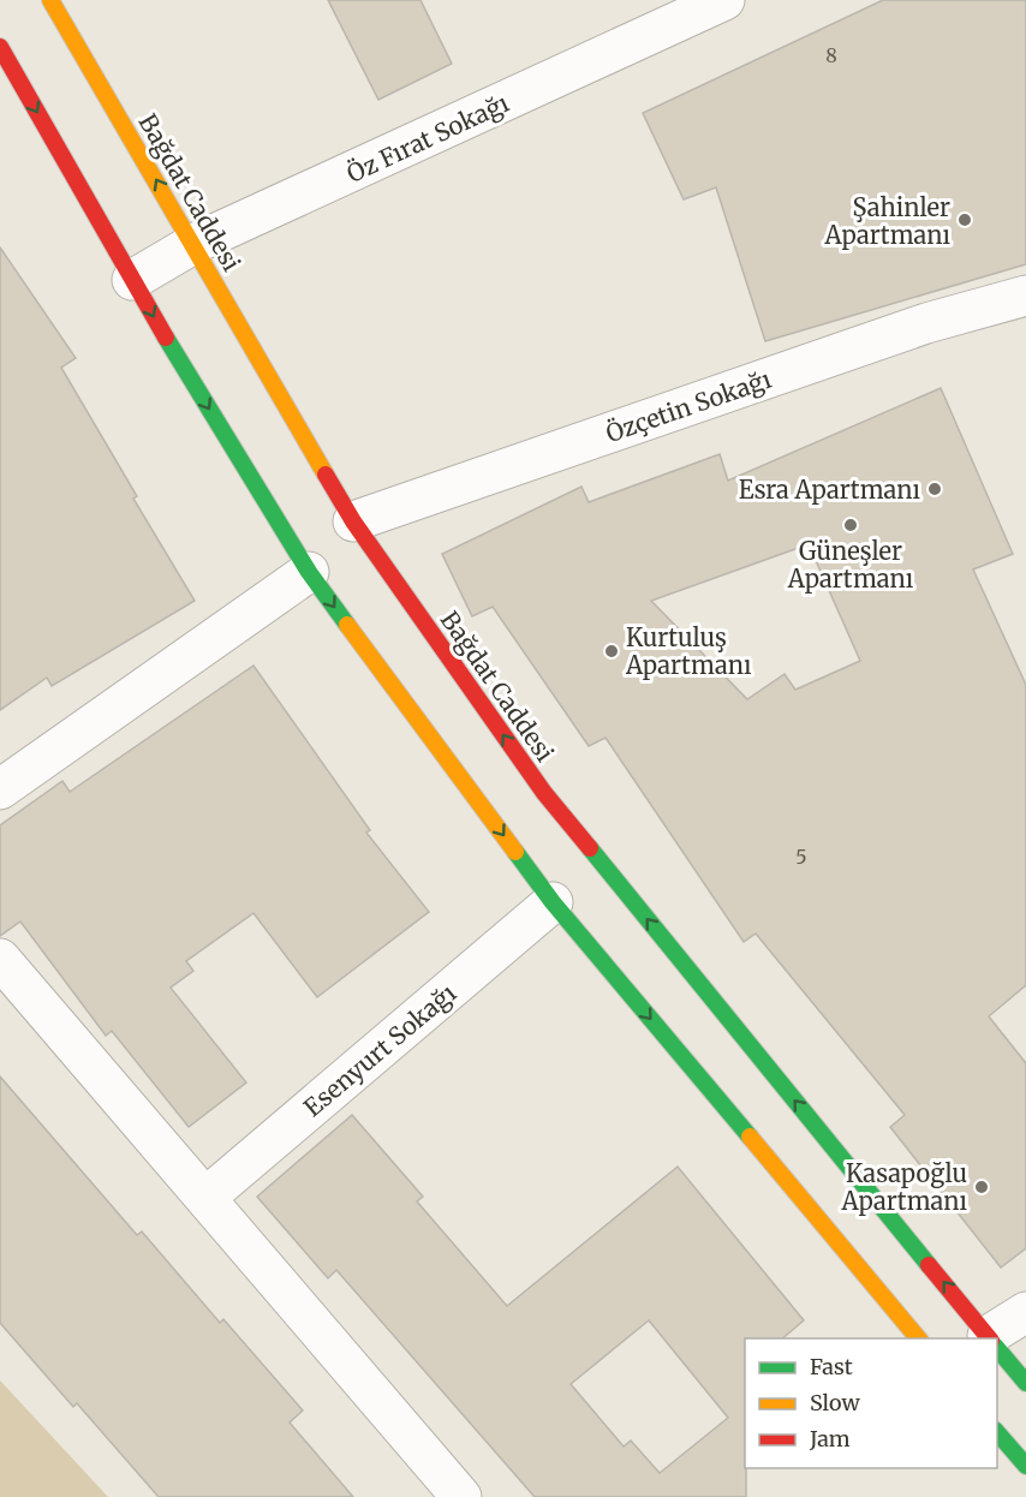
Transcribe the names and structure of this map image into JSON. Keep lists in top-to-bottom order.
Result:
{
  "streets": {
    "main road": ["Bağdat Caddesi"],
    "street": ["Öz Fırat Sokağı", "Özçetin Sokağı", "Esenyurt Sokağı"]
  },
  "crossings": [
    ["Öz Fırat Sokağı", "Bağdat Caddesi"],
    ["Bağdat Caddesi", "Özçetin Sokağı"]
  ],
  "places": [
    "Şahinler Apartmanı",
    "Esra Apartmanı",
    "Güneşler Apartmanı",
    "Kurtuluş Apartmanı",
    "Kasapoğlu Apartmanı"
  ],
  "house_numbers": ["8", "5"],
  "legend": ["Fast", "Slow", "Jam"]
}
